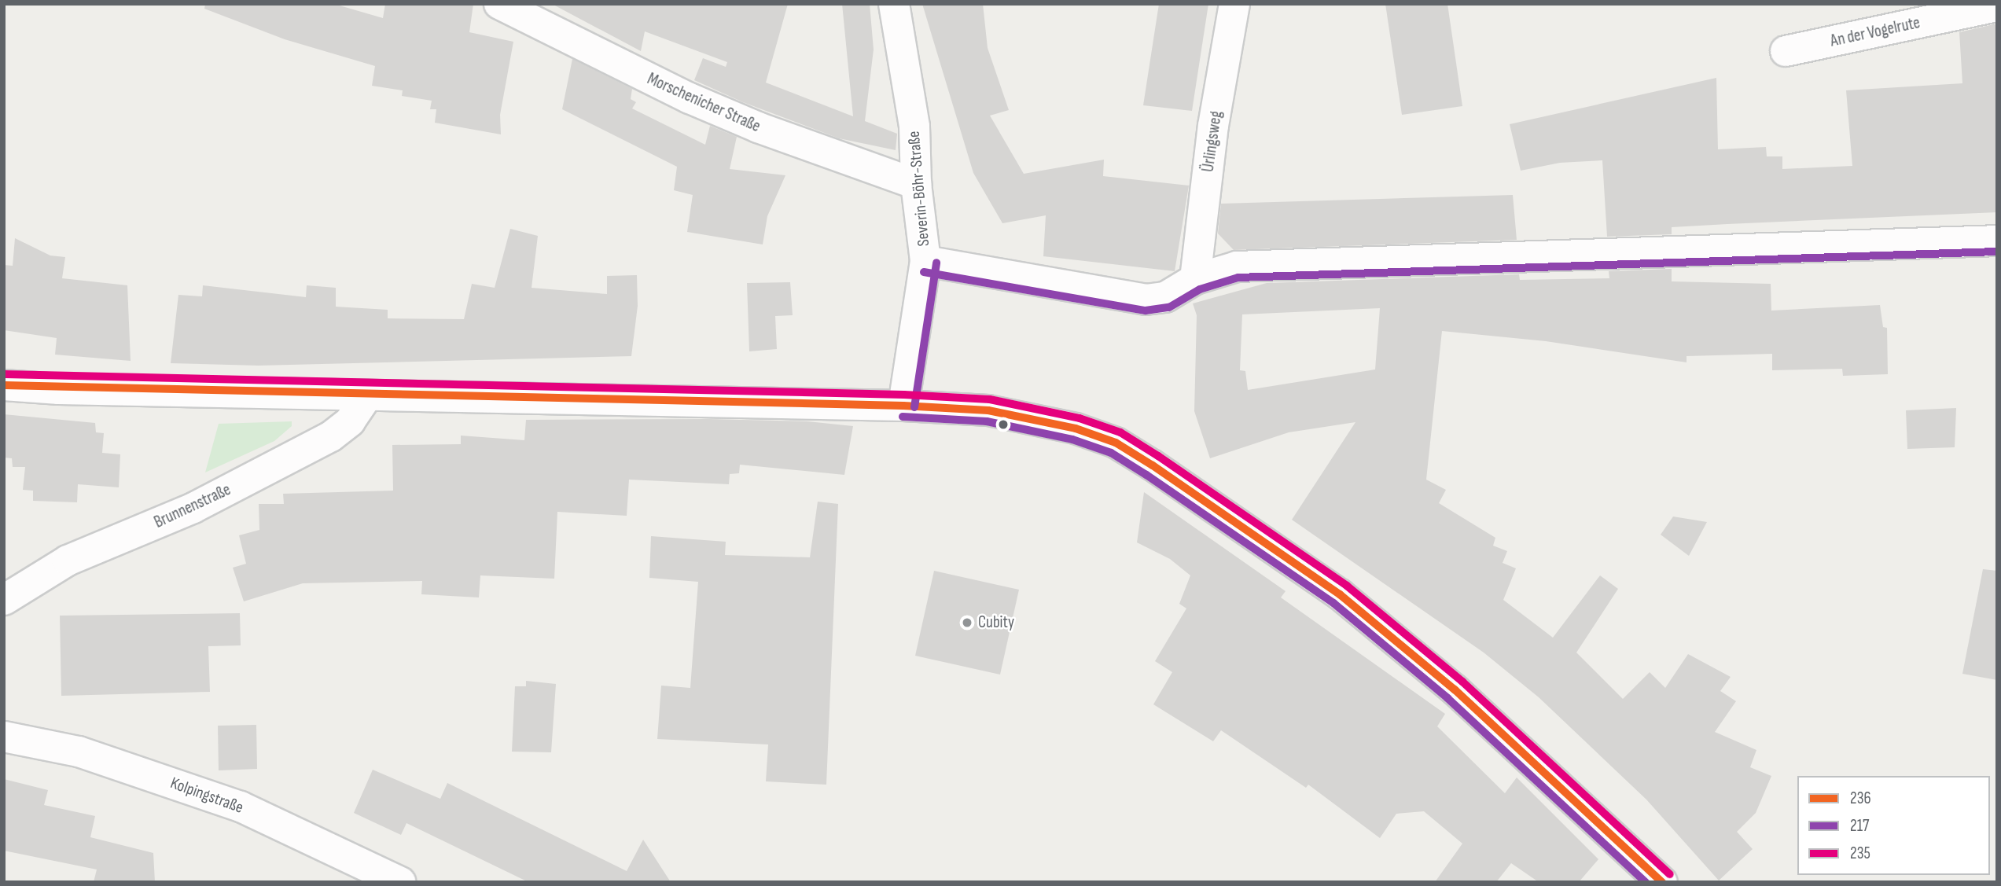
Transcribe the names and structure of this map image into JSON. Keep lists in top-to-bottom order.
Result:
{
  "streets": {
    "street": [
      "An der Vogelrute",
      "Morschenicher Straße",
      "Ürlingsweg",
      "Severin-Böhr-Straße",
      "Brunnenstraße",
      "Kolpingstraße"
    ]
  },
  "crossings": [
    ["Morschenicher Straße", "Severin-Böhr-Straße"]
  ],
  "places": ["Cubity"],
  "lines": ["transit line 217", "transit line 235", "transit line 236"],
  "legend": ["236", "217", "235"]
}
